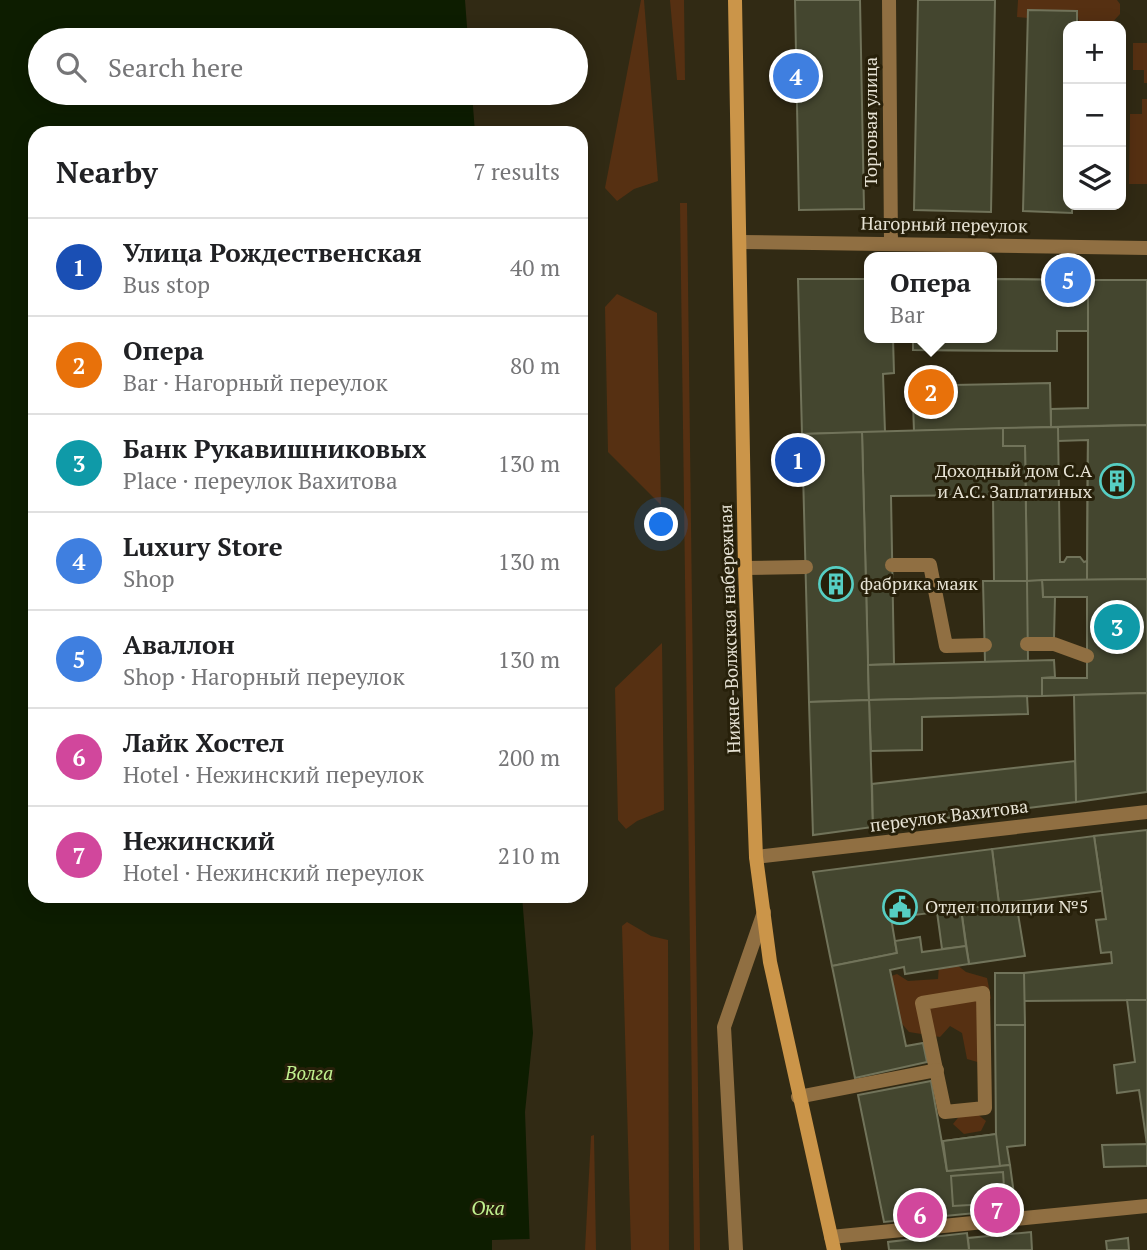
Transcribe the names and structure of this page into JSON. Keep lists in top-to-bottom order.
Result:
{
  "streets": {
    "main road": ["Нижне-Волжская набережная"],
    "street": ["Торговая улица", "Нагорный переулок", "переулок Вахитова"]
  },
  "crossings": [
    ["Торговая улица", "Нагорный переулок"],
    ["Нагорный переулок", "Нижне-Волжская набережная"],
    ["Нижне-Волжская набережная", "переулок Вахитова"]
  ],
  "water": ["Волга", "Ока"],
  "places": {
    "building": ["Доходный дом С.А и А.С. Заплатиных", "фабрика маяк"],
    "public building": ["Отдел полиции №5"]
  },
  "page": {
    "map_buttons": ["+", "−"],
    "search": "Search here",
    "pins": [
      "4",
      "5",
      "2",
      "1",
      "3",
      "7",
      "6"
    ],
    "heading": ["Nearby", "7 results"],
    "list": [
      {
        "mark": "1",
        "name": "Улица Рождественская",
        "note": "Bus stop",
        "value": "40 m"
      },
      {
        "mark": "2",
        "name": "Опера",
        "note": "Bar · Нагорный переулок",
        "value": "80 m"
      },
      {
        "mark": "3",
        "name": "Банк Рукавишниковых",
        "note": "Place · переулок Вахитова",
        "value": "130 m"
      },
      {
        "mark": "4",
        "name": "Luxury Store",
        "note": "Shop",
        "value": "130 m"
      },
      {
        "mark": "5",
        "name": "Аваллон",
        "note": "Shop · Нагорный переулок",
        "value": "130 m"
      },
      {
        "mark": "6",
        "name": "Лайк Хостел",
        "note": "Hotel · Нежинский переулок",
        "value": "200 m"
      },
      {
        "mark": "7",
        "name": "Нежинский",
        "note": "Hotel · Нежинский переулок",
        "value": "210 m"
      }
    ],
    "popup": ["Опера", "Bar"]
  }
}
